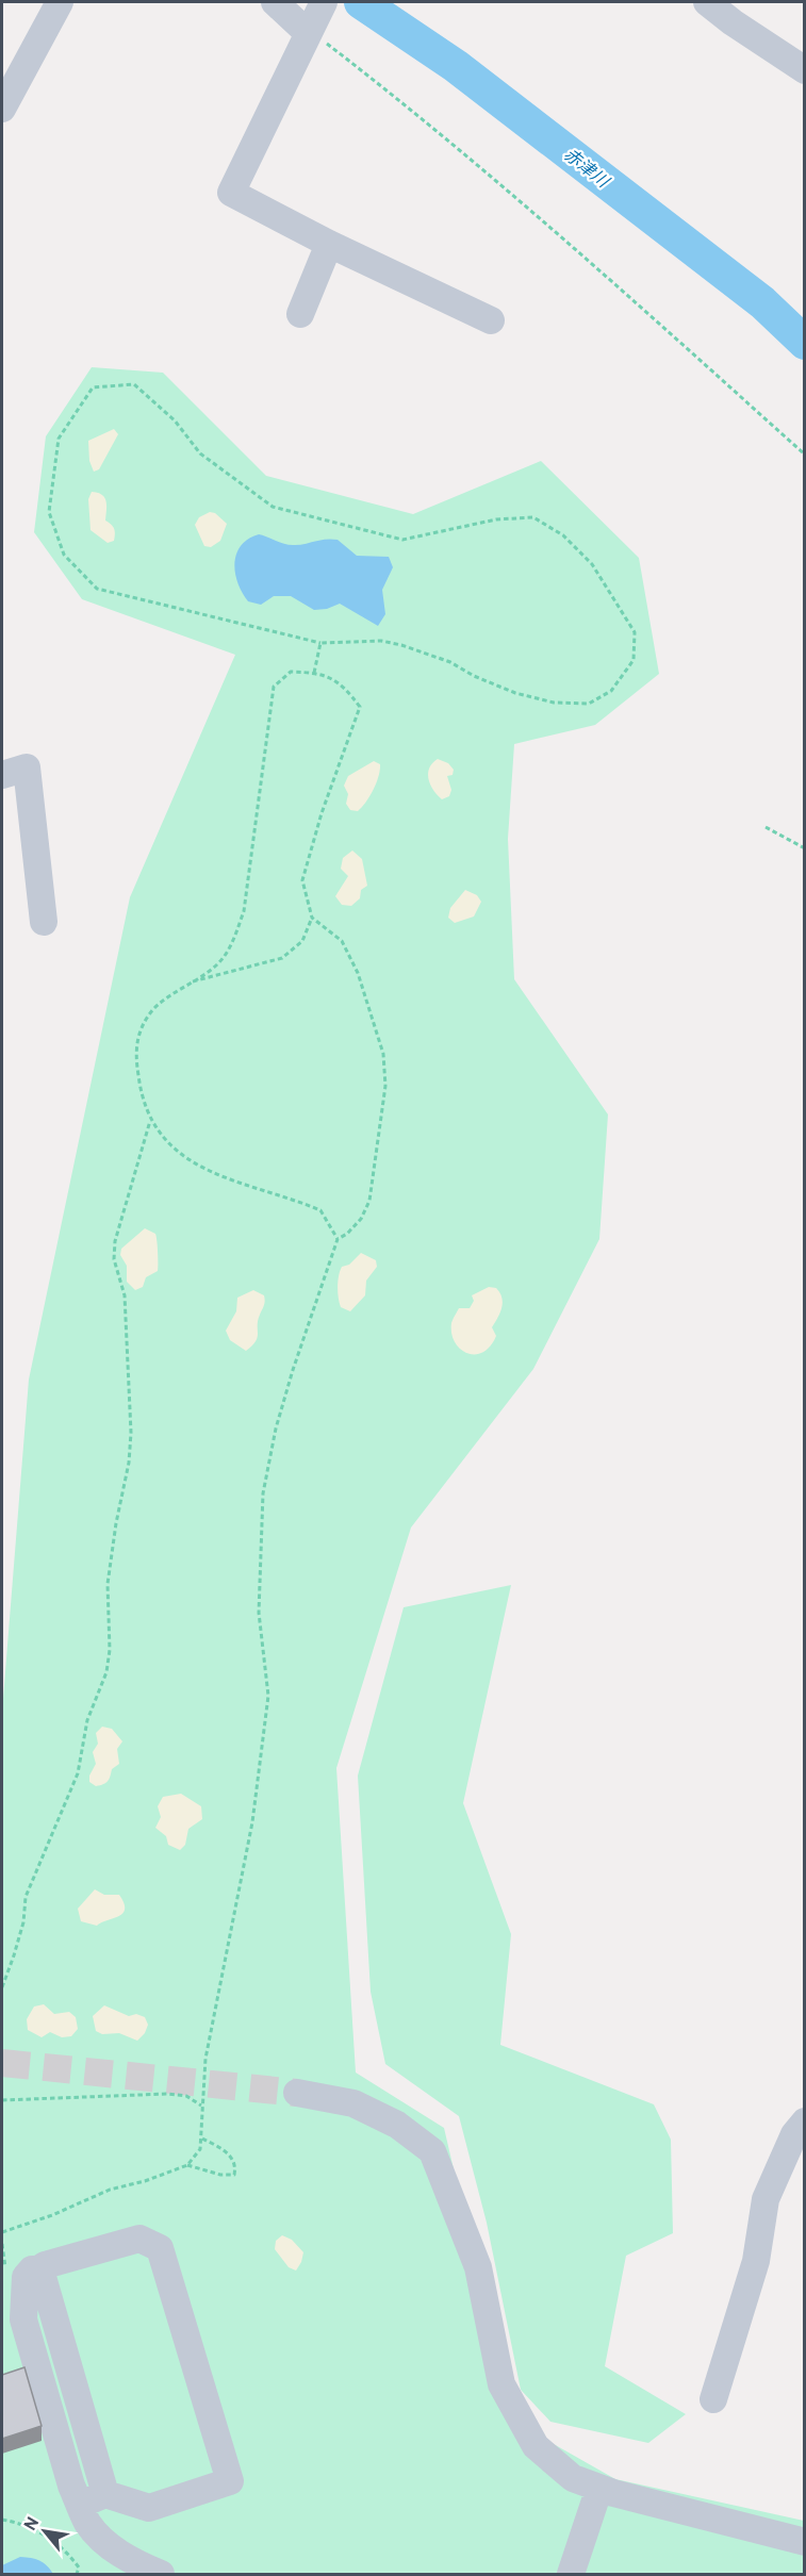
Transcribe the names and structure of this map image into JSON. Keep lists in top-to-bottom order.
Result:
{
  "water": ["赤津川"],
  "north": "top left"
}
